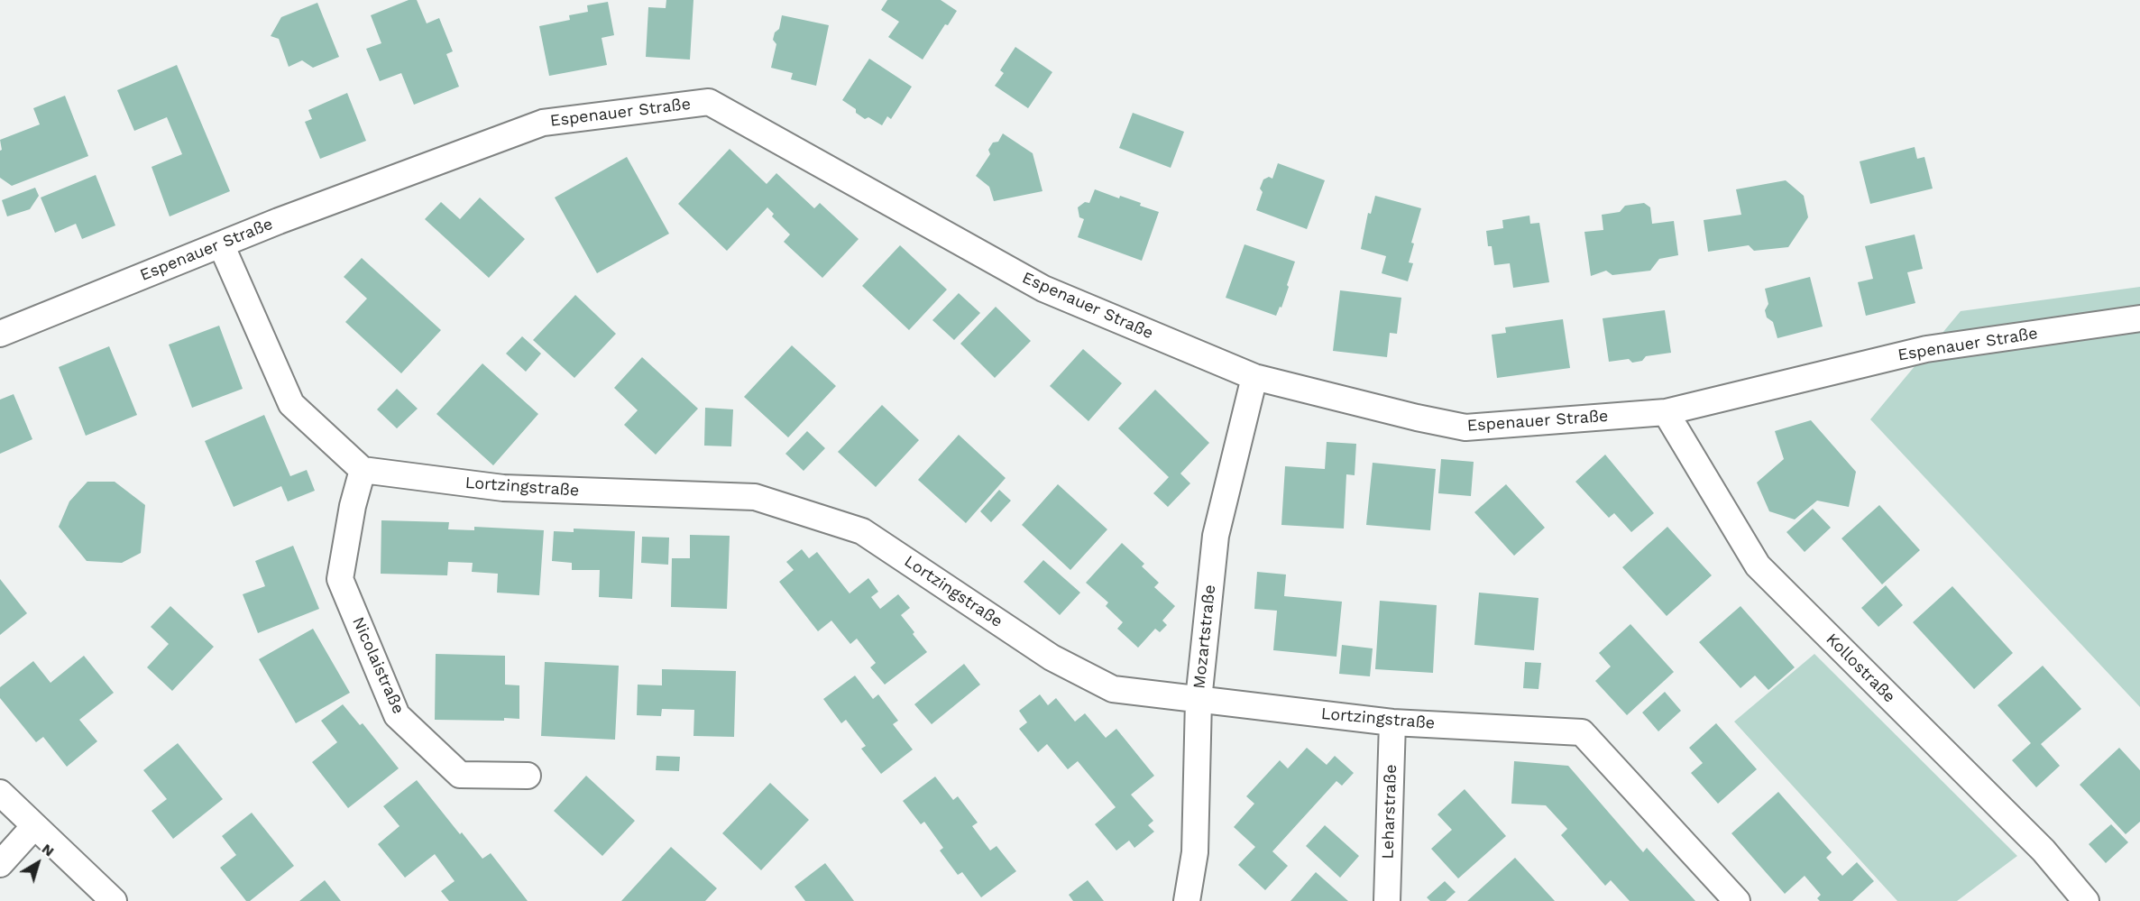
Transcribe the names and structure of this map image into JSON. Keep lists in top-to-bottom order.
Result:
{
  "streets": {
    "street": [
      "Espenauer Straße",
      "Lortzingstraße",
      "Mozartstraße",
      "Nicolaistraße",
      "Kollostraße",
      "Leharstraße"
    ]
  },
  "crossings": [
    ["Espenauer Straße", "Mozartstraße"],
    ["Espenauer Straße", "Kollostraße"],
    ["Lortzingstraße", "Mozartstraße"],
    ["Lortzingstraße", "Nicolaistraße"],
    ["Lortzingstraße", "Leharstraße"]
  ],
  "north": "top right"
}
